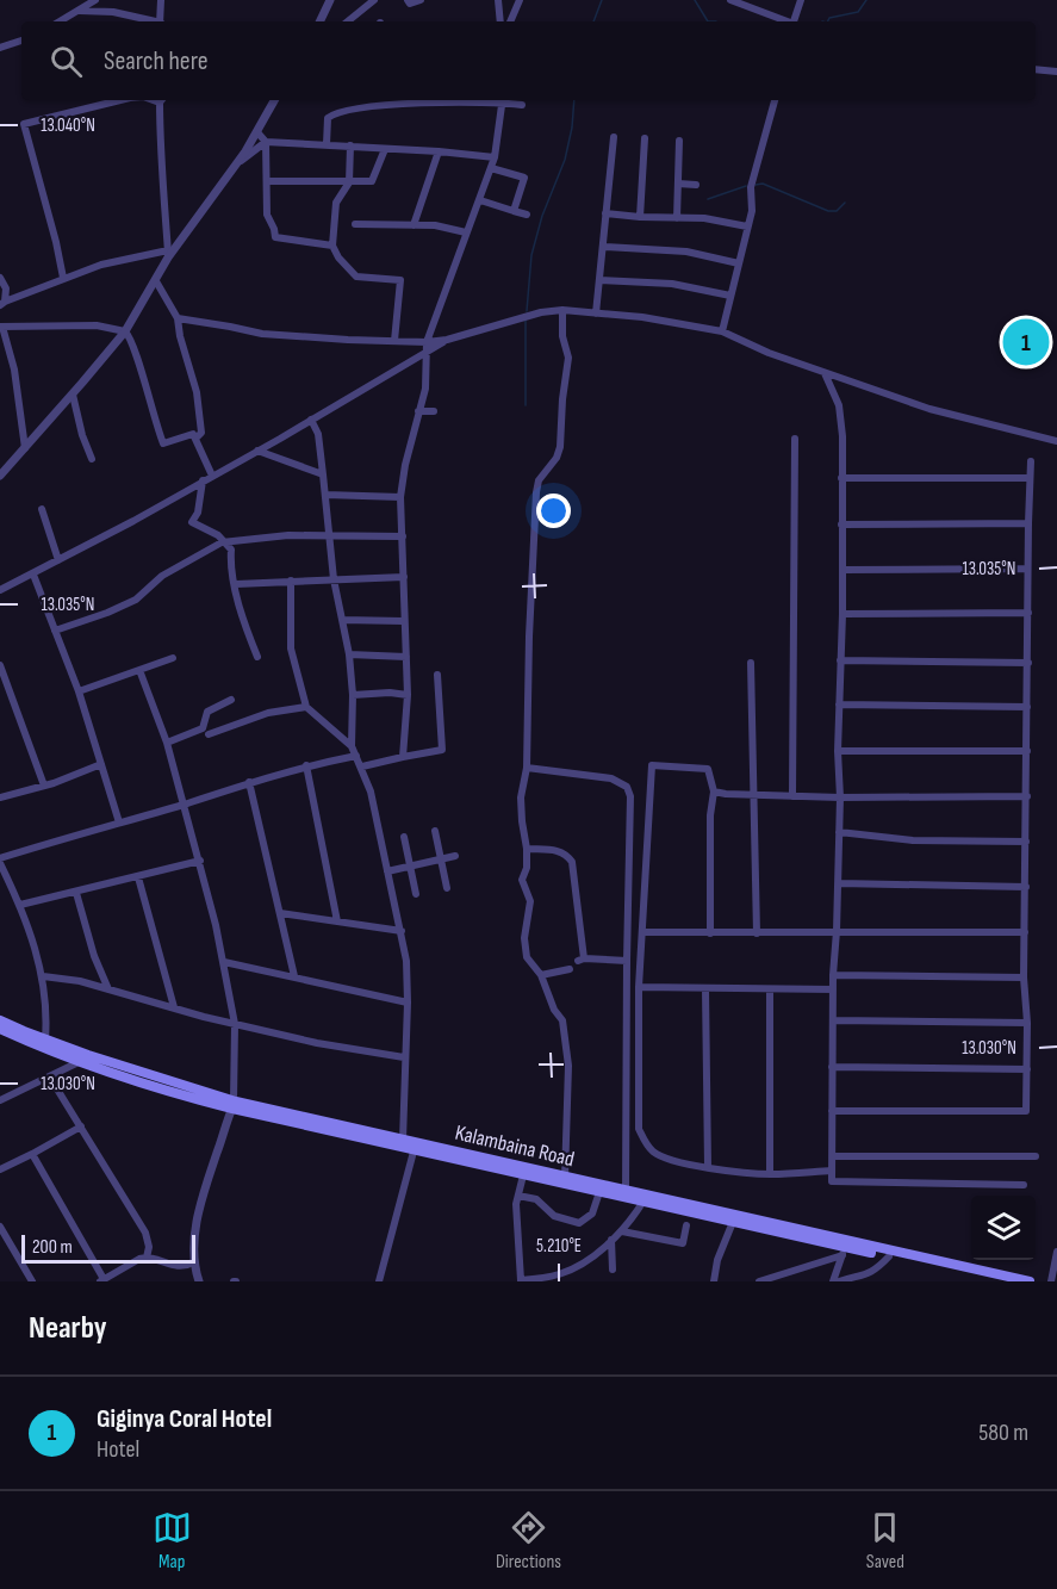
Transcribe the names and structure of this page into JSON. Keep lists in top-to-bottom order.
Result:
{
  "streets": {
    "main road": ["Kalambaina Road"]
  },
  "scale_bar": "200 m",
  "page": {
    "search": "Search here",
    "pins": "1",
    "scale": "200 m",
    "heading": "Nearby",
    "list": [
      {
        "mark": "1",
        "name": "Giginya Coral Hotel",
        "note": "Hotel",
        "value": "580 m"
      }
    ],
    "nav": ["Map", "Directions", "Saved"]
  },
  "coordinates": [
    "13.040°N",
    "13.035°N",
    "13.030°N",
    "5.210°E"
  ]
}
